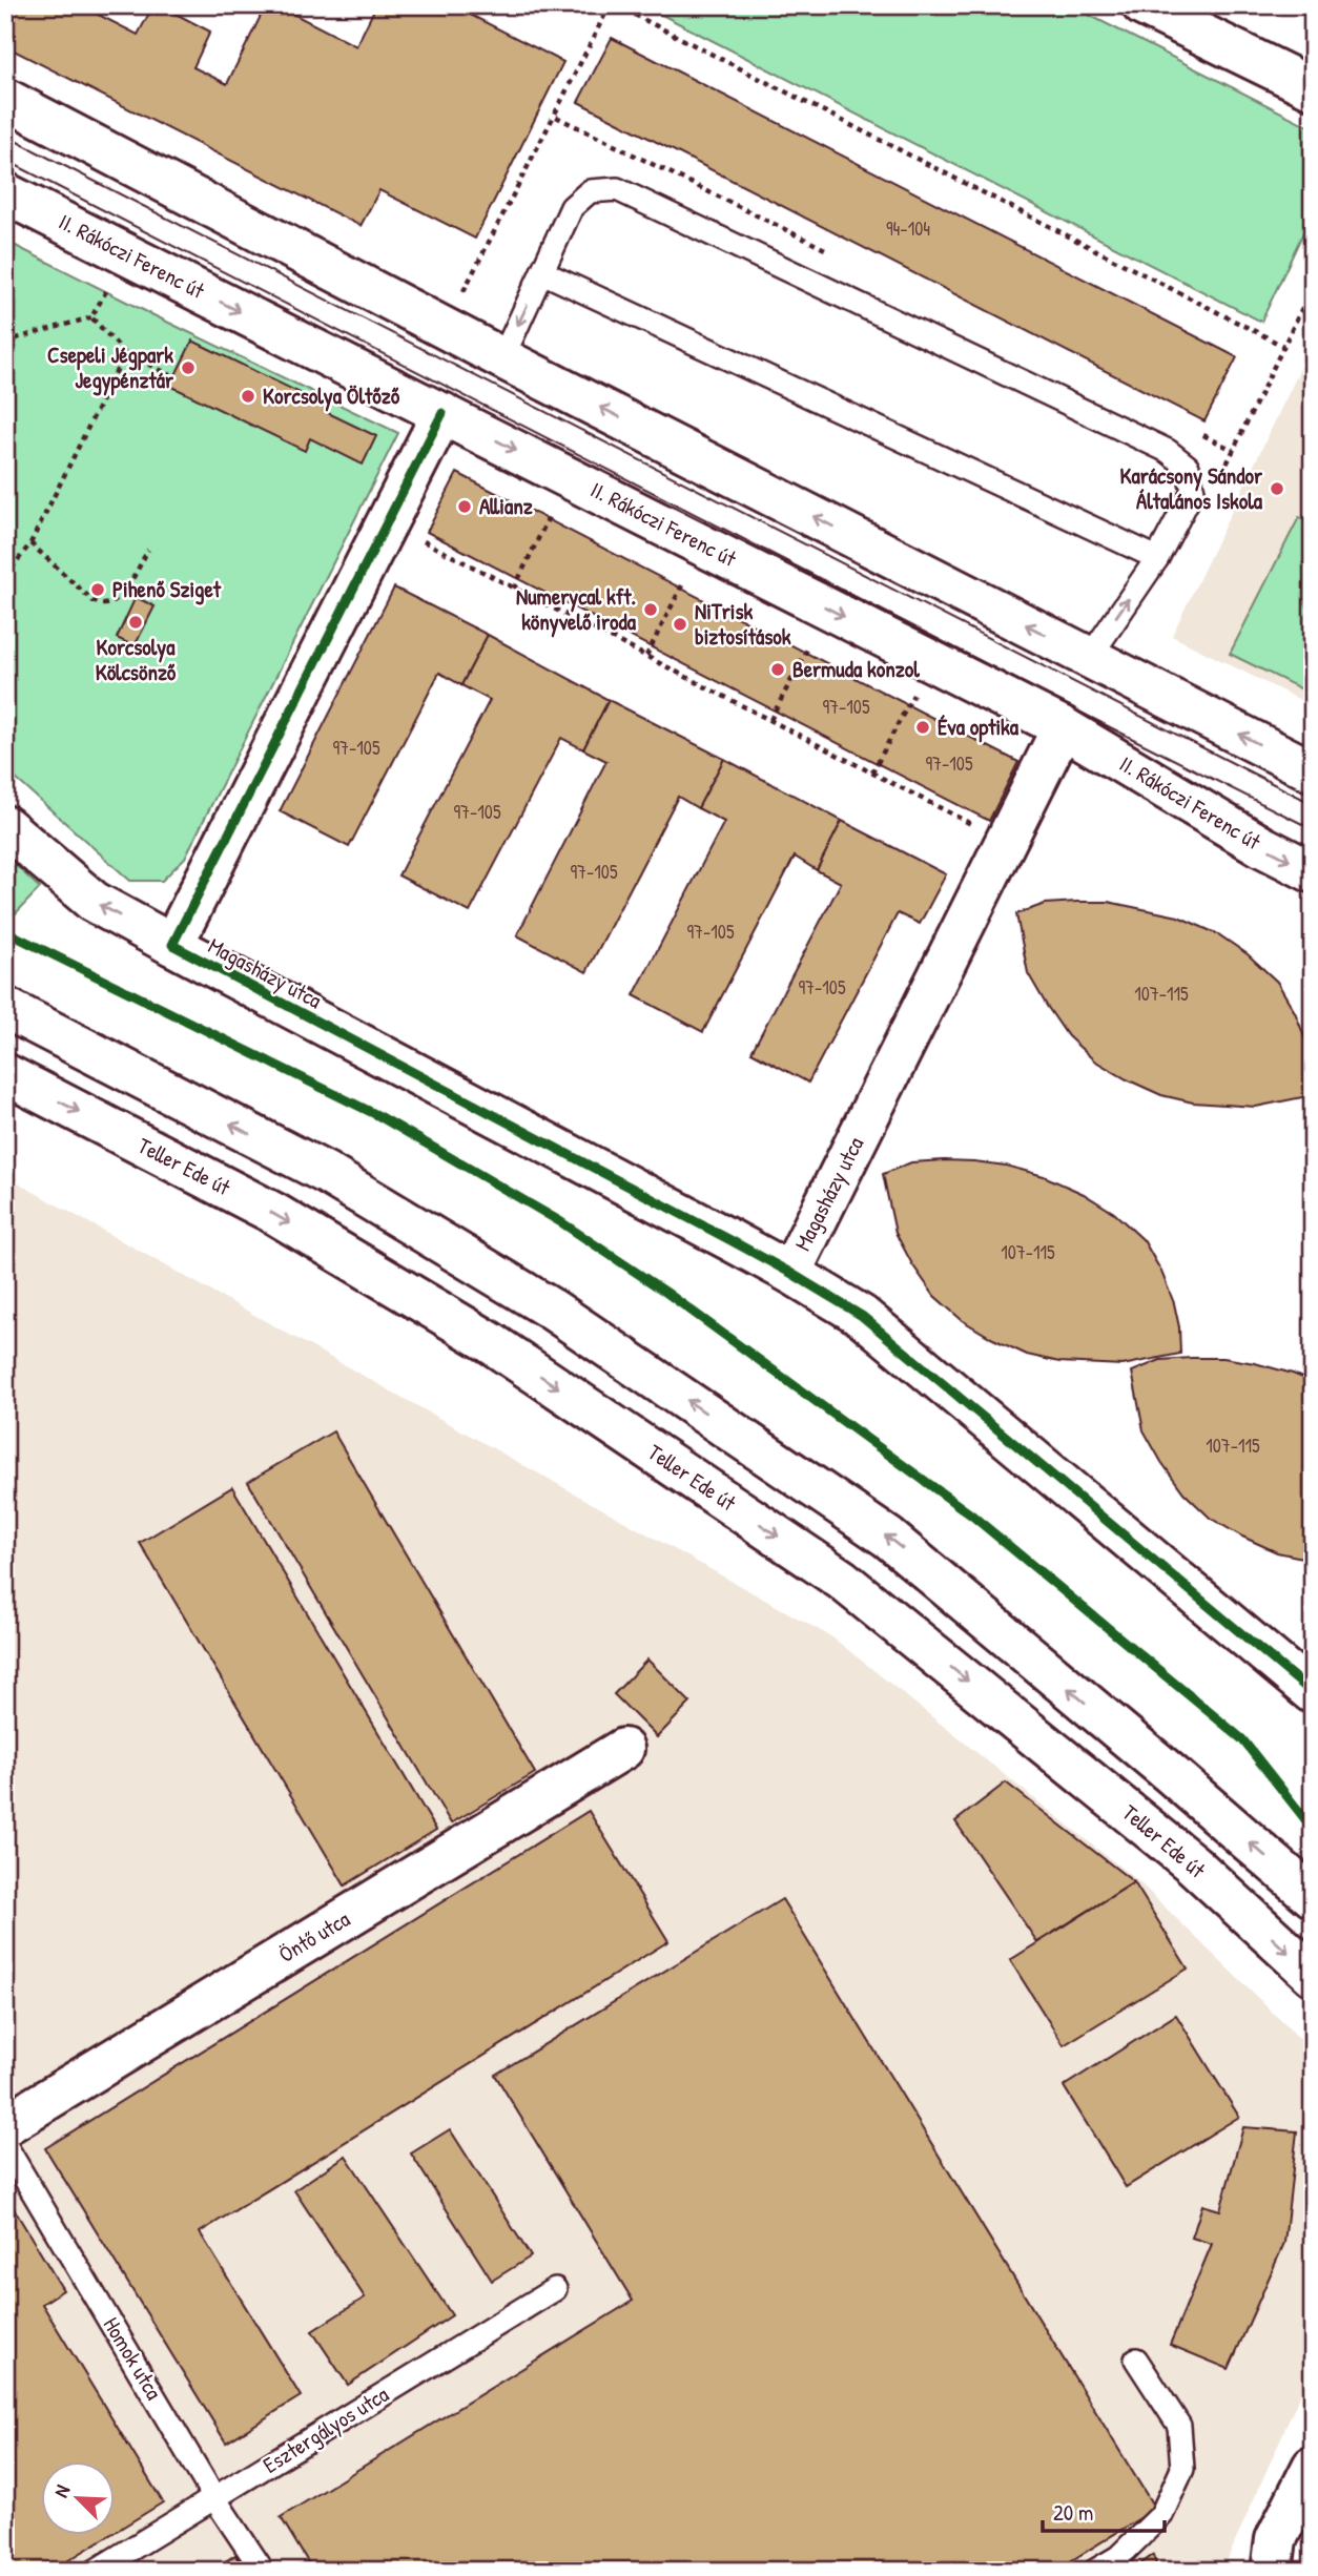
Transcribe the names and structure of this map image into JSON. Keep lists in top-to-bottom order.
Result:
{
  "streets": {
    "street": [
      "II. Rákóczi Ferenc út",
      "Magasházy utca",
      "Teller Ede út",
      "Öntő utca"
    ],
    "lane": ["Homok utca", "Esztergályos utca"]
  },
  "crossings": [
    ["II. Rákóczi Ferenc út", "Magasházy utca"],
    ["Homok utca", "Esztergályos utca"]
  ],
  "places": [
    "Csepeli Jégpark Jegypénztár",
    "Korcsolya Öltőző",
    "Karácsony Sándor Általános Iskola",
    "Allianz",
    "Pihenő Sziget",
    "Numerycal kft. könyvelő iroda",
    "Korcsolya Kölcsönző",
    "NiTrisk biztosítások",
    "Bermuda konzol",
    "Éva optika"
  ],
  "house_numbers": [
    "94-104",
    "97-105",
    "97-105",
    "97-105",
    "97-105",
    "97-105",
    "97-105",
    "97-105",
    "107-115",
    "107-115",
    "107-115"
  ],
  "scale_bar": "20 m",
  "north": "top left"
}
